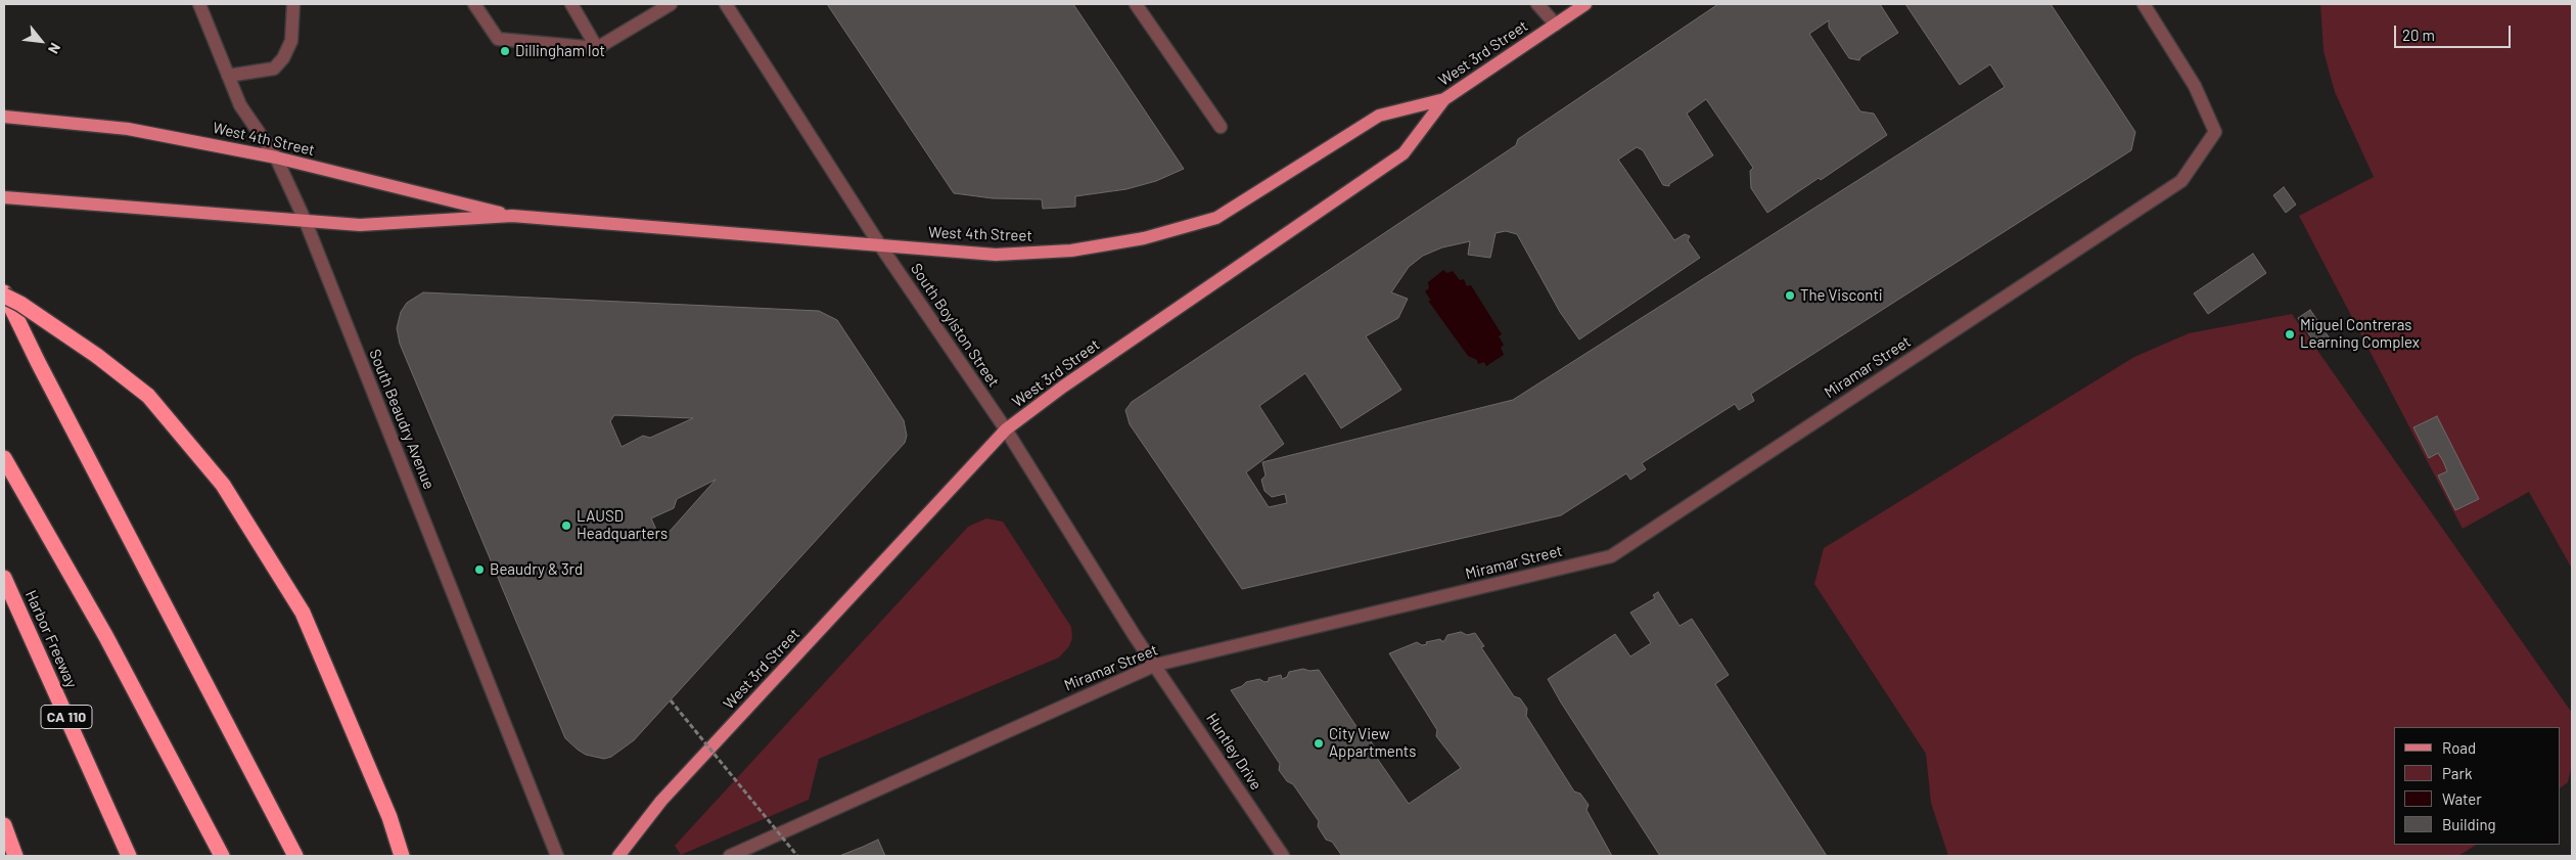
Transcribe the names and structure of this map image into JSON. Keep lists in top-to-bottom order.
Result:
{
  "streets": {
    "highway": ["Harbor Freeway", "CA 110"],
    "main road": ["West 3rd Street", "West 4th Street"],
    "street": [
      "South Boylston Street",
      "Miramar Street",
      "South Beaudry Avenue",
      "Huntley Drive"
    ]
  },
  "crossings": [
    ["West 3rd Street", "West 4th Street"],
    ["West 3rd Street", "South Boylston Street"],
    ["West 4th Street", "South Boylston Street"],
    ["West 4th Street", "South Beaudry Avenue"],
    ["South Boylston Street", "Miramar Street"],
    ["South Boylston Street", "Huntley Drive"],
    ["Miramar Street", "Huntley Drive"]
  ],
  "places": [
    "Dillingham lot",
    "The Visconti",
    "Miguel Contreras Learning Complex",
    "LAUSD Headquarters",
    "Beaudry & 3rd",
    "City View Appartments"
  ],
  "legend": [
    "Road",
    "Park",
    "Water",
    "Building"
  ],
  "scale_bar": "20 m",
  "north": "bottom right"
}
